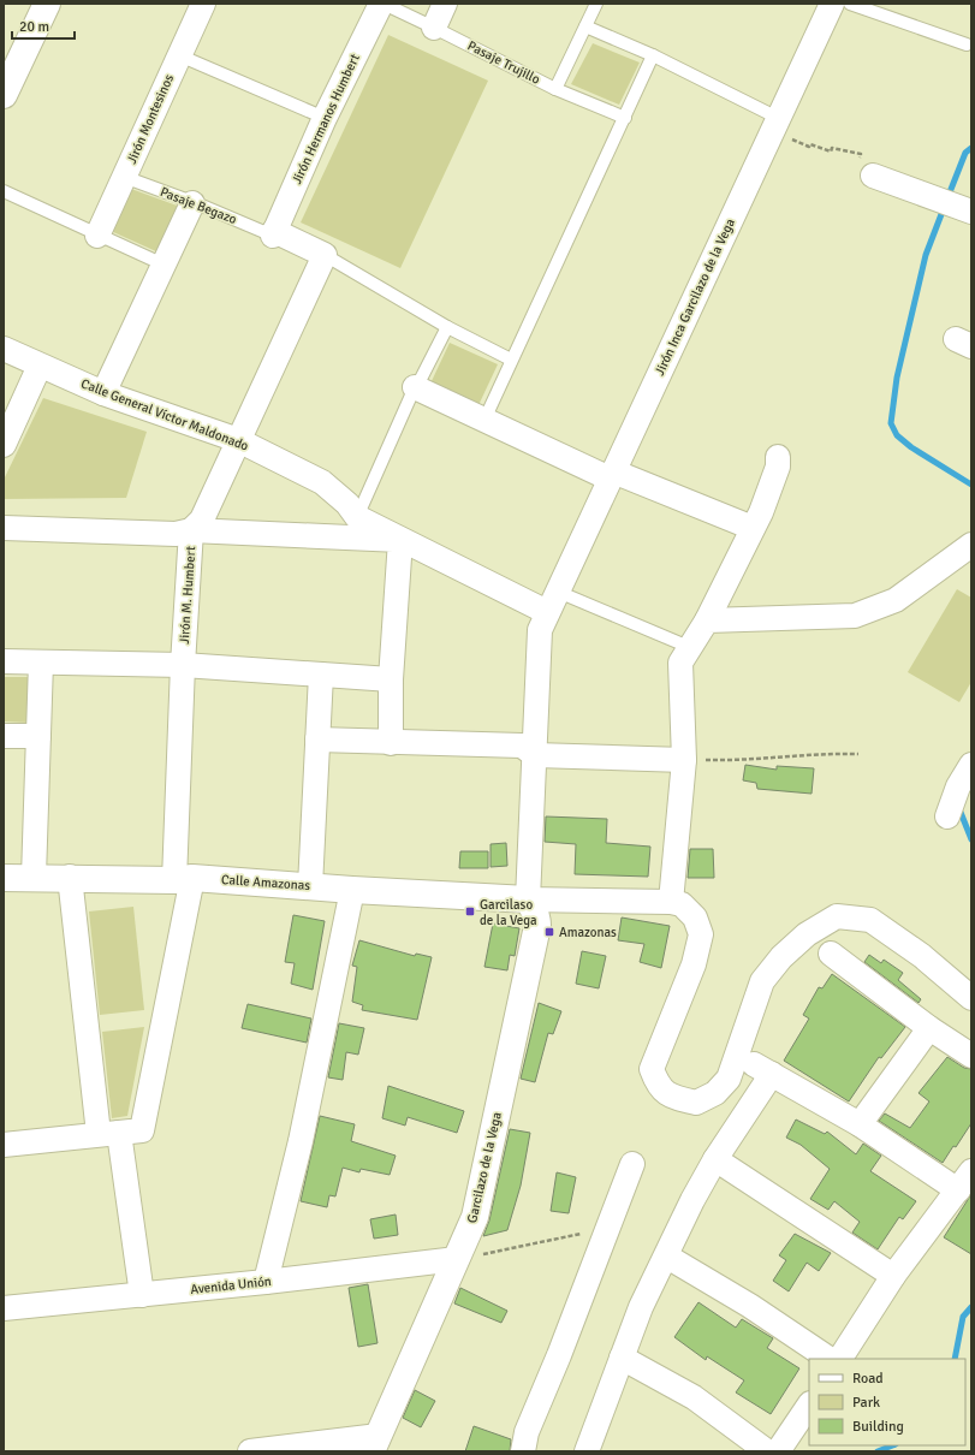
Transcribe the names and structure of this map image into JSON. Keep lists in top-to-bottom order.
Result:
{
  "streets": {
    "street": [
      "Jirón Montesinos",
      "Jirón Hermanos Humbert",
      "Pasaje Begazo",
      "Jirón Inca Garcilazo de la Vega",
      "Calle General Víctor Maldonado",
      "Jirón M. Humbert",
      "Calle Amazonas",
      "Garcilazo de la Vega",
      "Avenida Unión"
    ],
    "lane": ["Pasaje Trujillo"]
  },
  "crossings": [
    ["Pasaje Trujillo", "Jirón Hermanos Humbert"],
    ["Jirón Montesinos", "Pasaje Begazo"],
    ["Jirón Hermanos Humbert", "Pasaje Begazo"],
    ["Pasaje Begazo", "Jirón M. Humbert"],
    ["Jirón Inca Garcilazo de la Vega", "Calle General Víctor Maldonado"],
    ["Jirón Inca Garcilazo de la Vega", "Calle Amazonas"],
    ["Jirón Inca Garcilazo de la Vega", "Garcilazo de la Vega"],
    ["Calle General Víctor Maldonado", "Jirón M. Humbert"],
    ["Jirón M. Humbert", "Calle Amazonas"],
    ["Calle Amazonas", "Garcilazo de la Vega"],
    ["Garcilazo de la Vega", "Avenida Unión"]
  ],
  "places": {
    "transit": ["Garcilaso de la Vega", "Amazonas"]
  },
  "legend": ["Road", "Park", "Building"],
  "scale_bar": "20 m"
}
